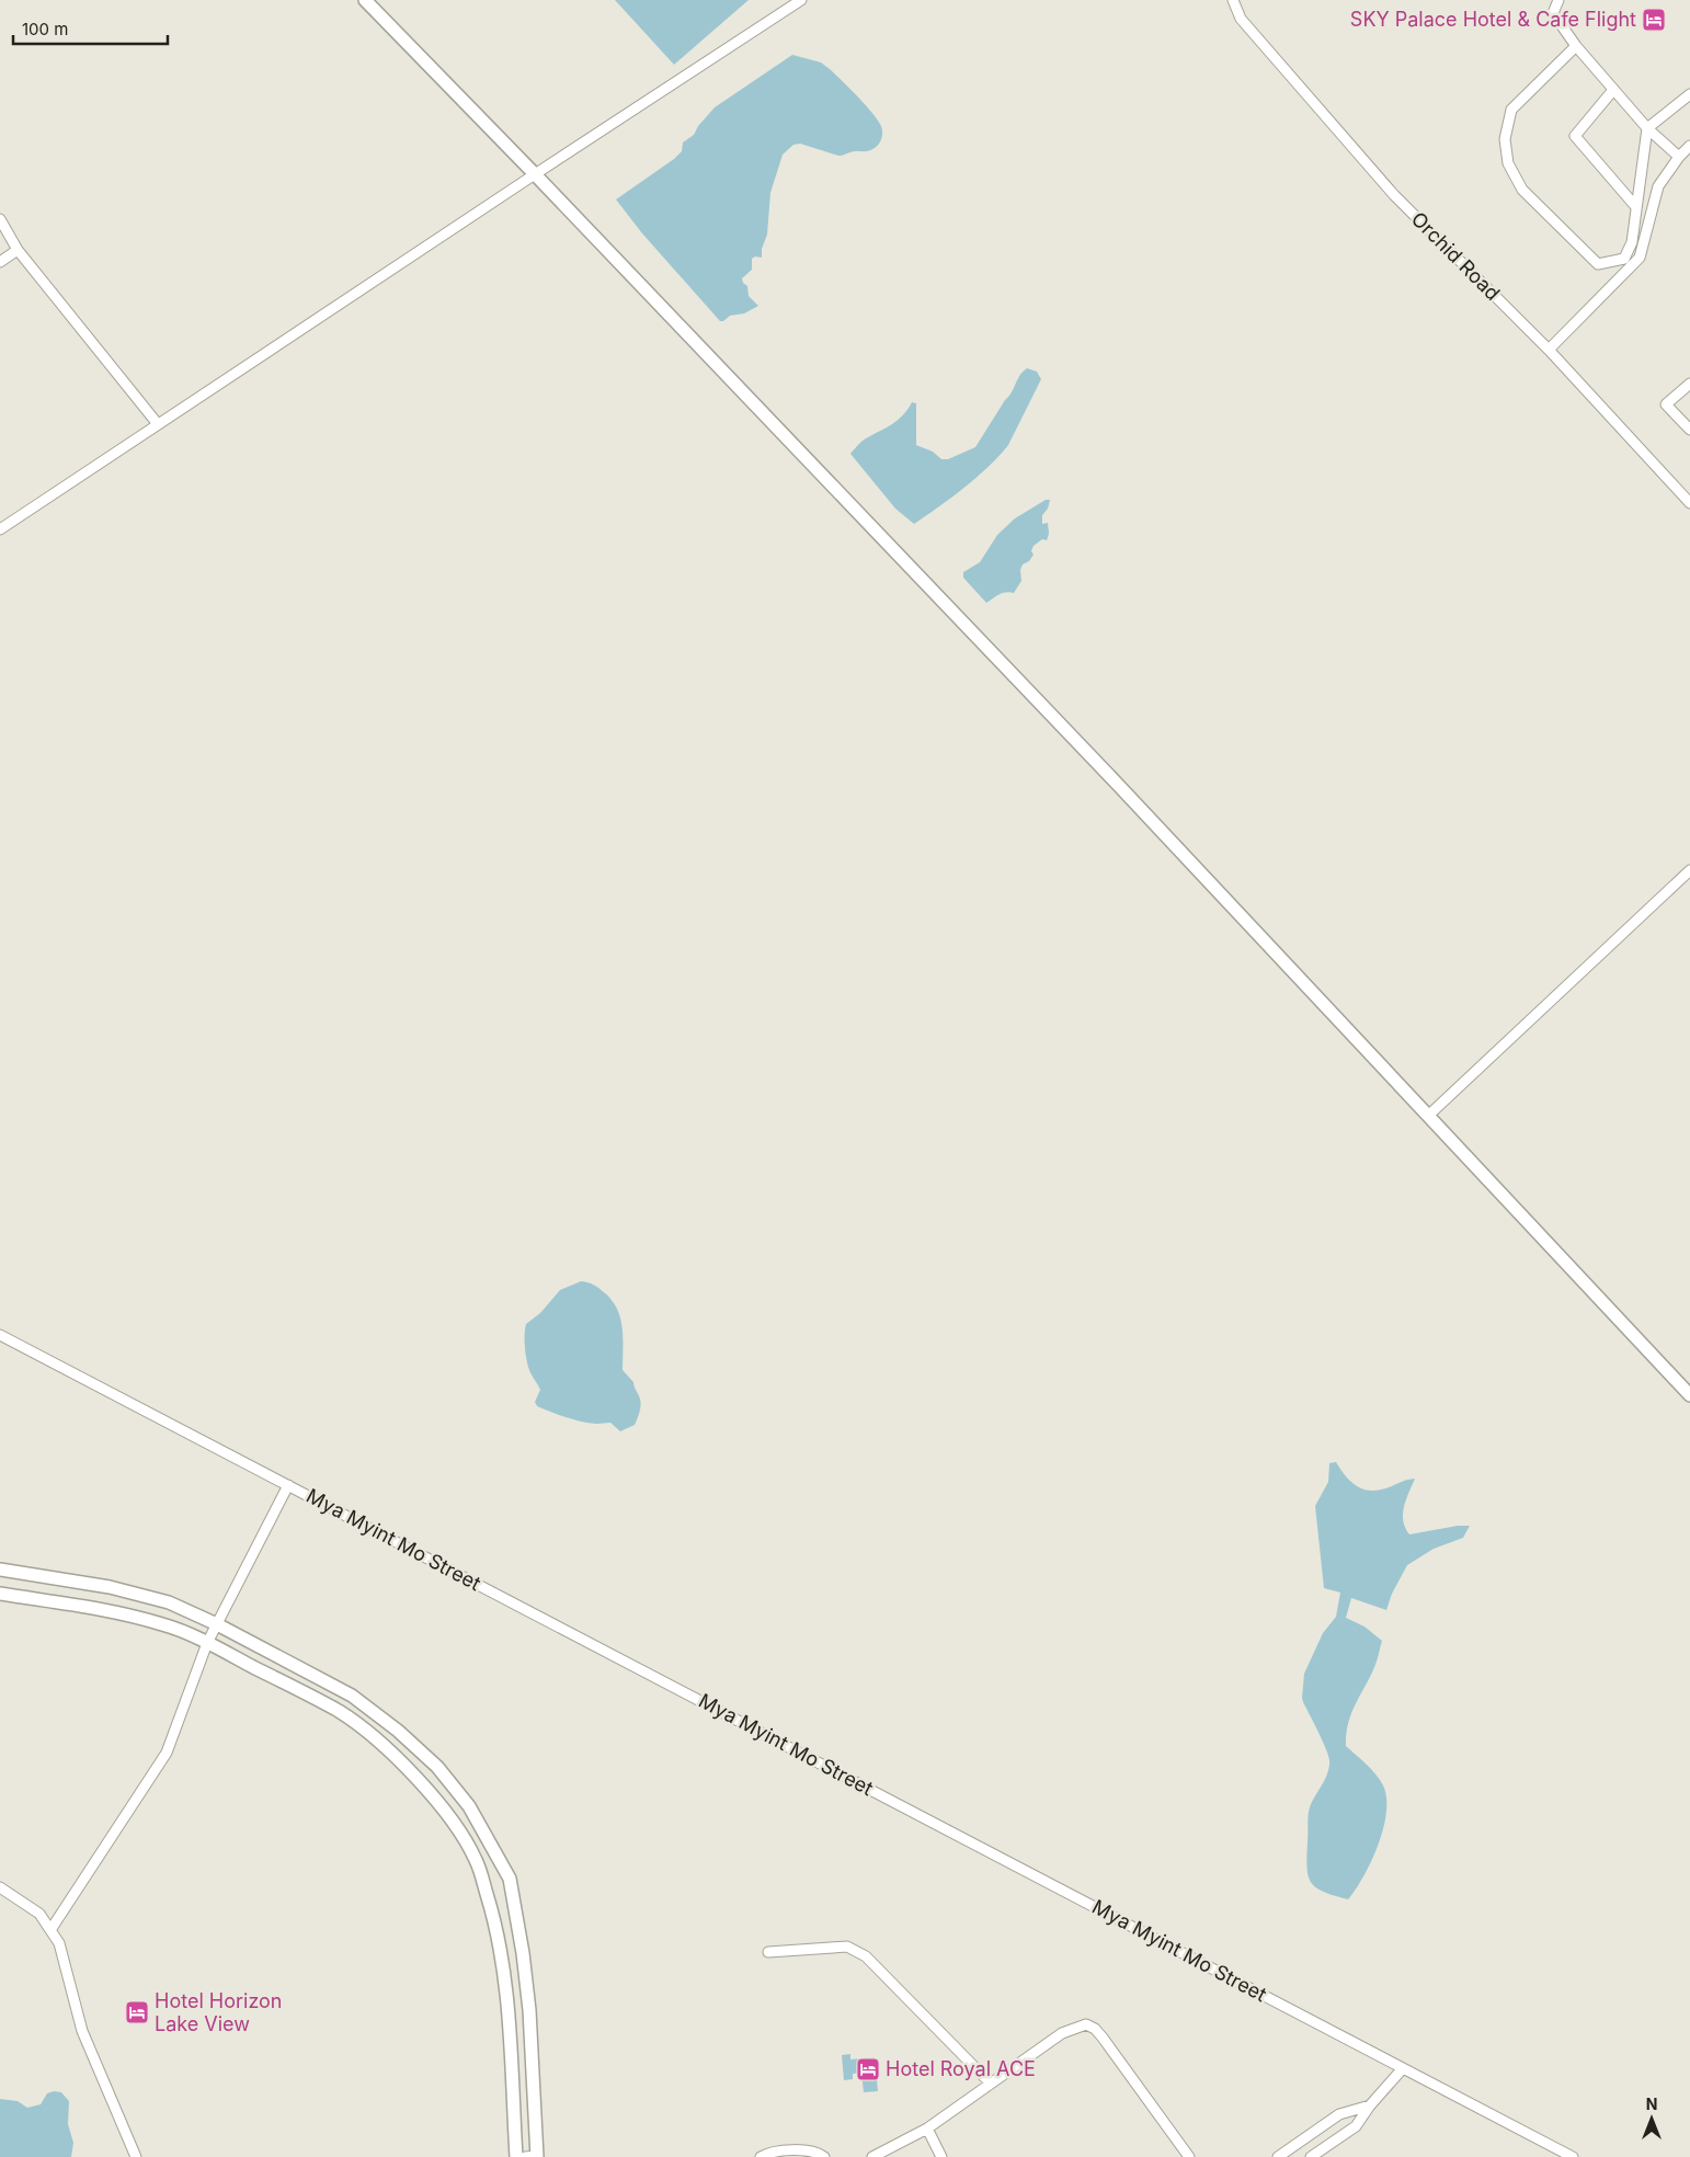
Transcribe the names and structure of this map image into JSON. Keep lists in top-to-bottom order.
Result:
{
  "streets": {
    "street": ["Orchid Road", "Mya Myint Mo Street"]
  },
  "places": {
    "hotel": ["SKY Palace Hotel & Cafe Flight", "Hotel Horizon Lake View", "Hotel Royal ACE"]
  },
  "scale_bar": "100 m",
  "north": "top"
}
